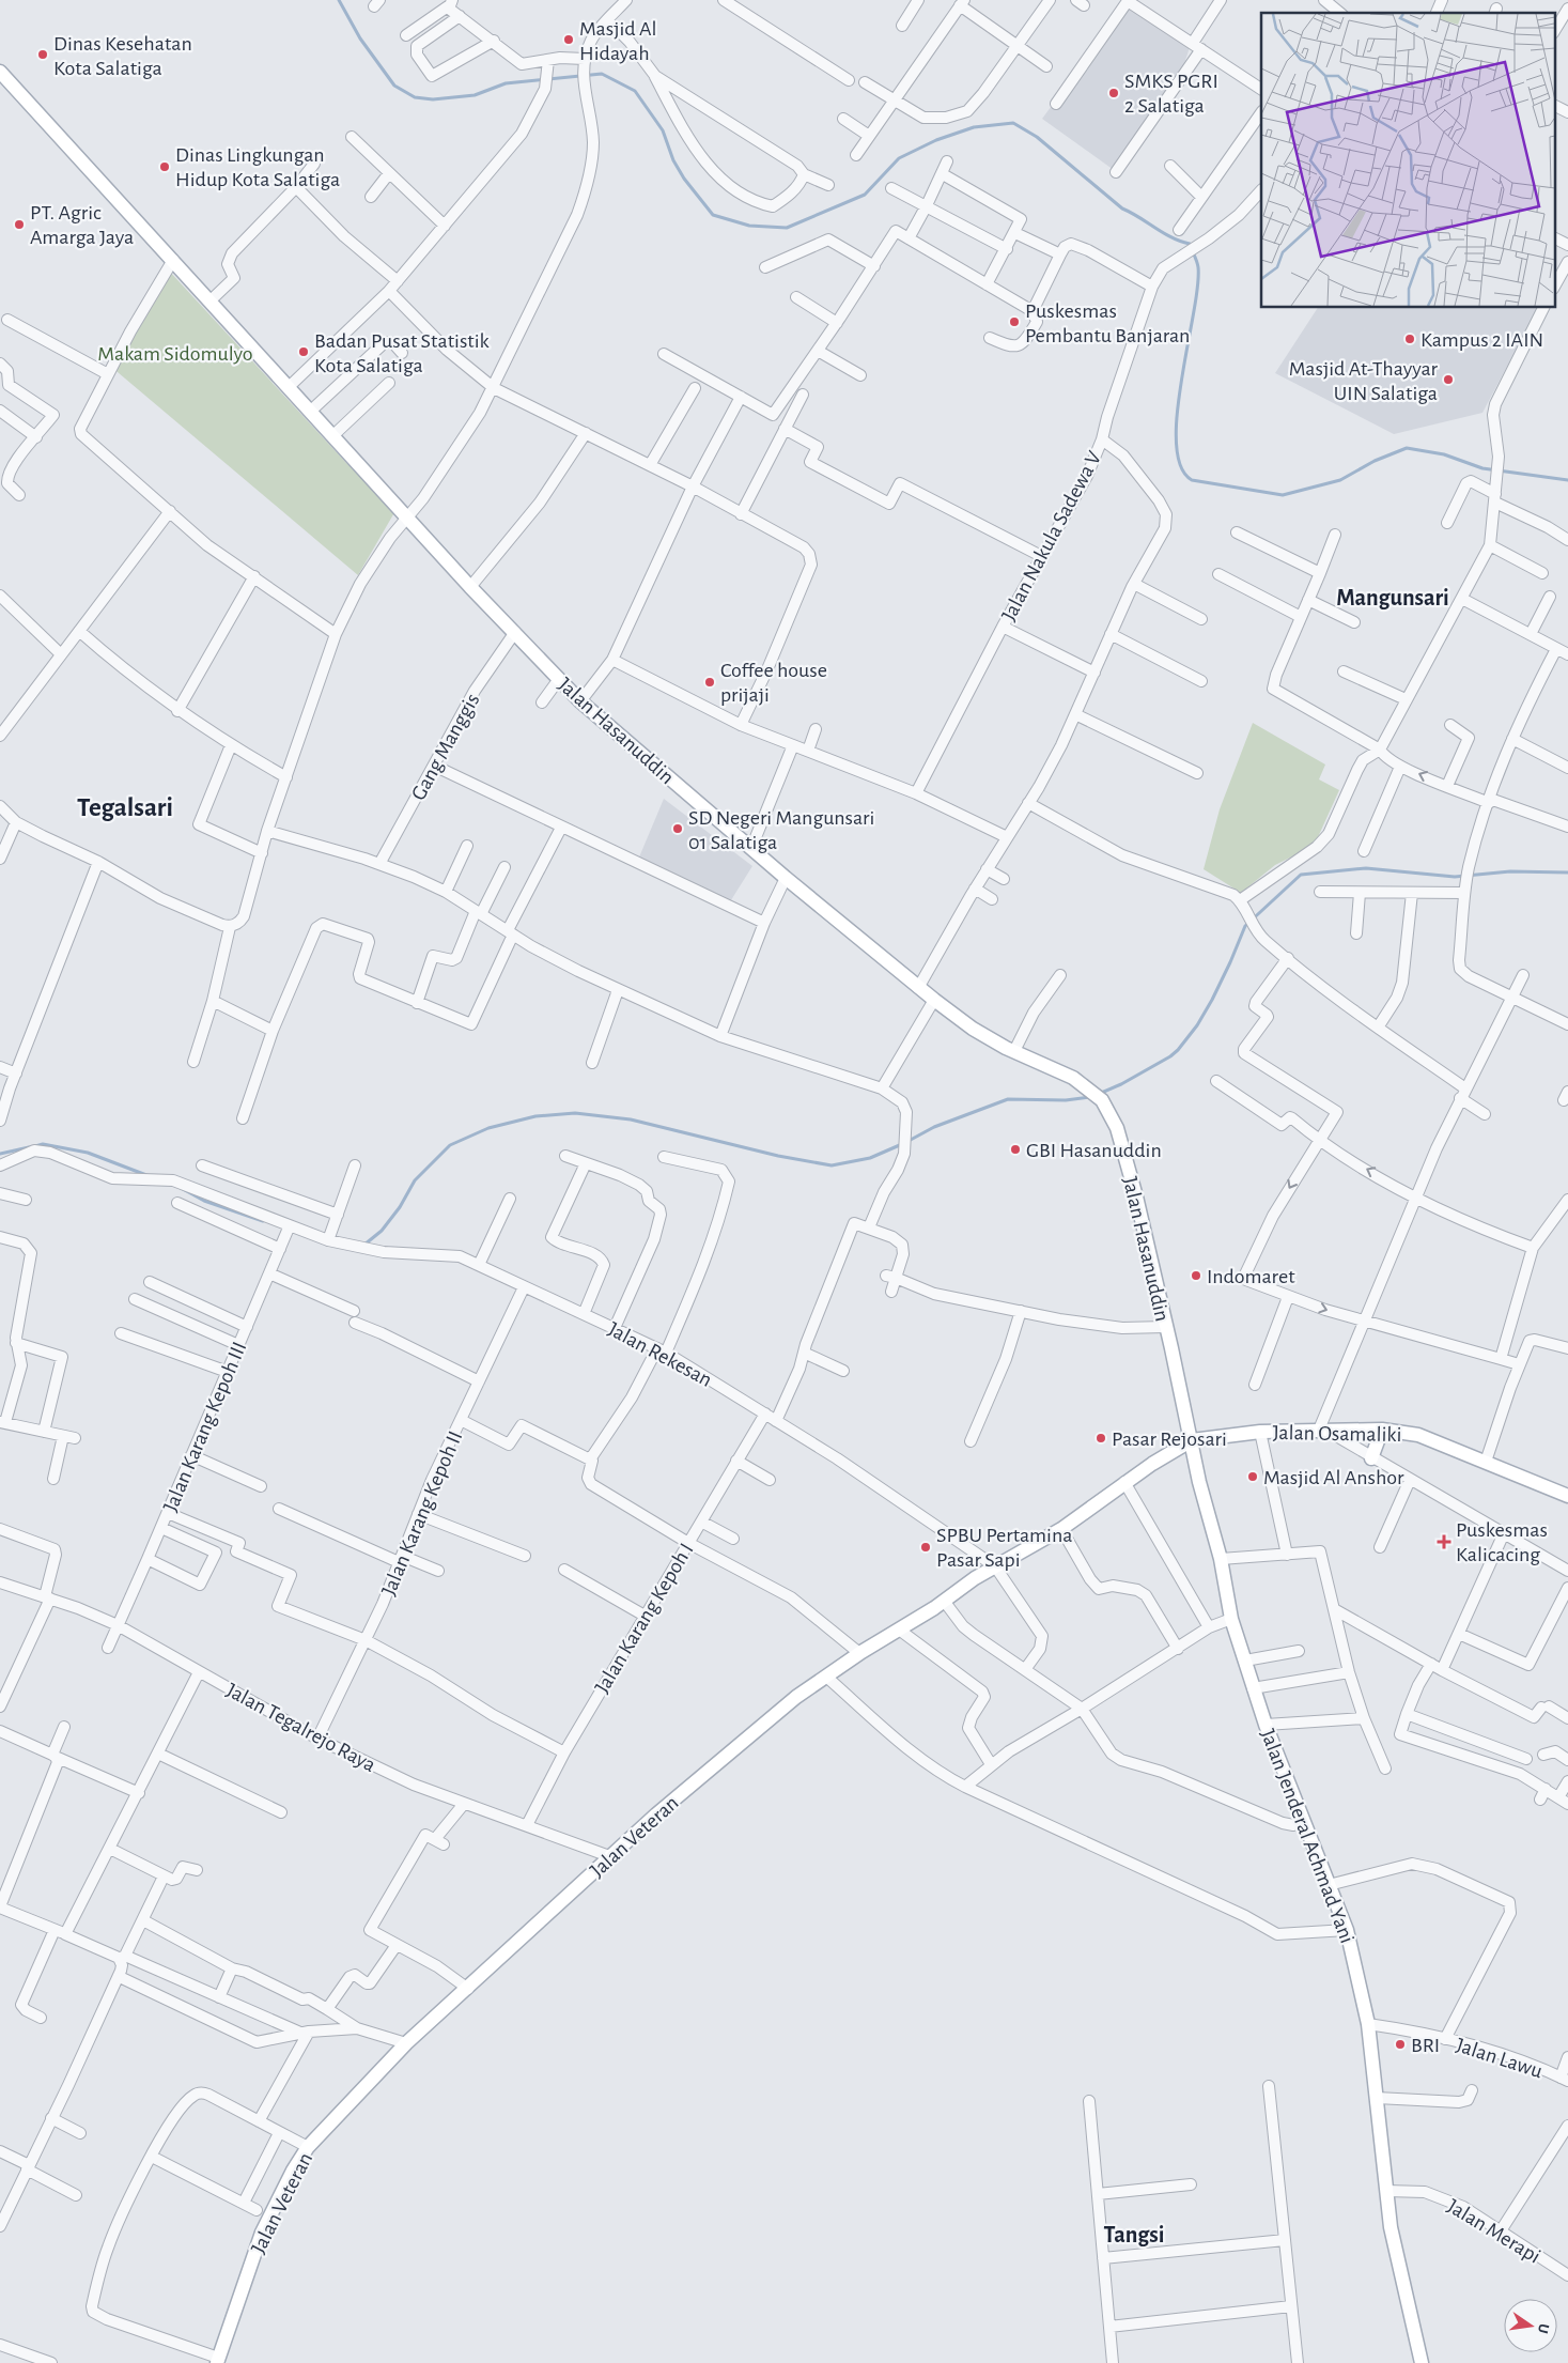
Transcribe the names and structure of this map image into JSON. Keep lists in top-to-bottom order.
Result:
{
  "streets": {
    "main road": [
      "Jalan Hasanuddin",
      "Jalan Osamaliki",
      "Jalan Veteran",
      "Jalan Jenderal Achmad Yani"
    ],
    "street": [
      "Jalan Nakula Sadewa V",
      "Gang Manggis",
      "Jalan Rekesan",
      "Jalan Karang Kepoh III",
      "Jalan Karang Kepoh II",
      "Jalan Karang Kepoh I",
      "Jalan Tegalrejo Raya",
      "Jalan Lawu",
      "Jalan Merapi"
    ]
  },
  "crossings": [
    ["Jalan Hasanuddin", "Gang Manggis"],
    ["Jalan Hasanuddin", "Jalan Osamaliki"],
    ["Jalan Hasanuddin", "Jalan Veteran"],
    ["Jalan Hasanuddin", "Jalan Jenderal Achmad Yani"],
    ["Jalan Rekesan", "Jalan Karang Kepoh III"],
    ["Jalan Rekesan", "Jalan Karang Kepoh II"],
    ["Jalan Rekesan", "Jalan Karang Kepoh I"],
    ["Jalan Rekesan", "Jalan Veteran"],
    ["Jalan Karang Kepoh III", "Jalan Tegalrejo Raya"],
    ["Jalan Osamaliki", "Jalan Veteran"],
    ["Jalan Osamaliki", "Jalan Jenderal Achmad Yani"],
    ["Jalan Karang Kepoh II", "Jalan Tegalrejo Raya"],
    ["Jalan Karang Kepoh I", "Jalan Tegalrejo Raya"],
    ["Jalan Tegalrejo Raya", "Jalan Veteran"],
    ["Jalan Veteran", "Jalan Jenderal Achmad Yani"],
    ["Jalan Jenderal Achmad Yani", "Jalan Lawu"],
    ["Jalan Jenderal Achmad Yani", "Jalan Merapi"]
  ],
  "districts": ["Mangunsari", "Tegalsari", "Tangsi"],
  "parks": ["Makam Sidomulyo"],
  "places": {
    "other": [
      "Masjid Al Hidayah",
      "Dinas Kesehatan Kota Salatiga",
      "SMKS PGRI 2 Salatiga",
      "Dinas Lingkungan Hidup Kota Salatiga",
      "PT. Agric Amarga Jaya",
      "Puskesmas Pembantu Banjaran",
      "Kampus 2 IAIN",
      "Badan Pusat Statistik Kota Salatiga",
      "Masjid At-Thayyar UIN Salatiga",
      "Coffee house prijaji",
      "SD Negeri Mangunsari 01 Salatiga",
      "GBI Hasanuddin",
      "Indomaret",
      "Pasar Rejosari",
      "Masjid Al Anshor",
      "SPBU Pertamina Pasar Sapi",
      "BRI"
    ],
    "health": ["Puskesmas Kalicacing"]
  },
  "north": "right"
}
